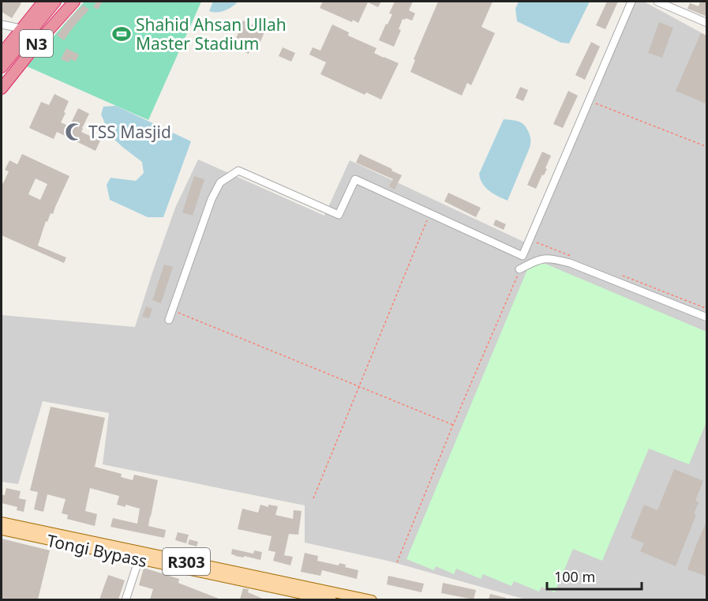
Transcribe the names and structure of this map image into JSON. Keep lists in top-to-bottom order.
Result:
{
  "streets": {
    "highway": ["N3"],
    "main road": ["Tongi Bypass", "R303"]
  },
  "places": {
    "sports": ["Shahid Ahsan Ullah Master Stadium"],
    "mosque": ["TSS Masjid"]
  },
  "scale_bar": "100 m"
}
